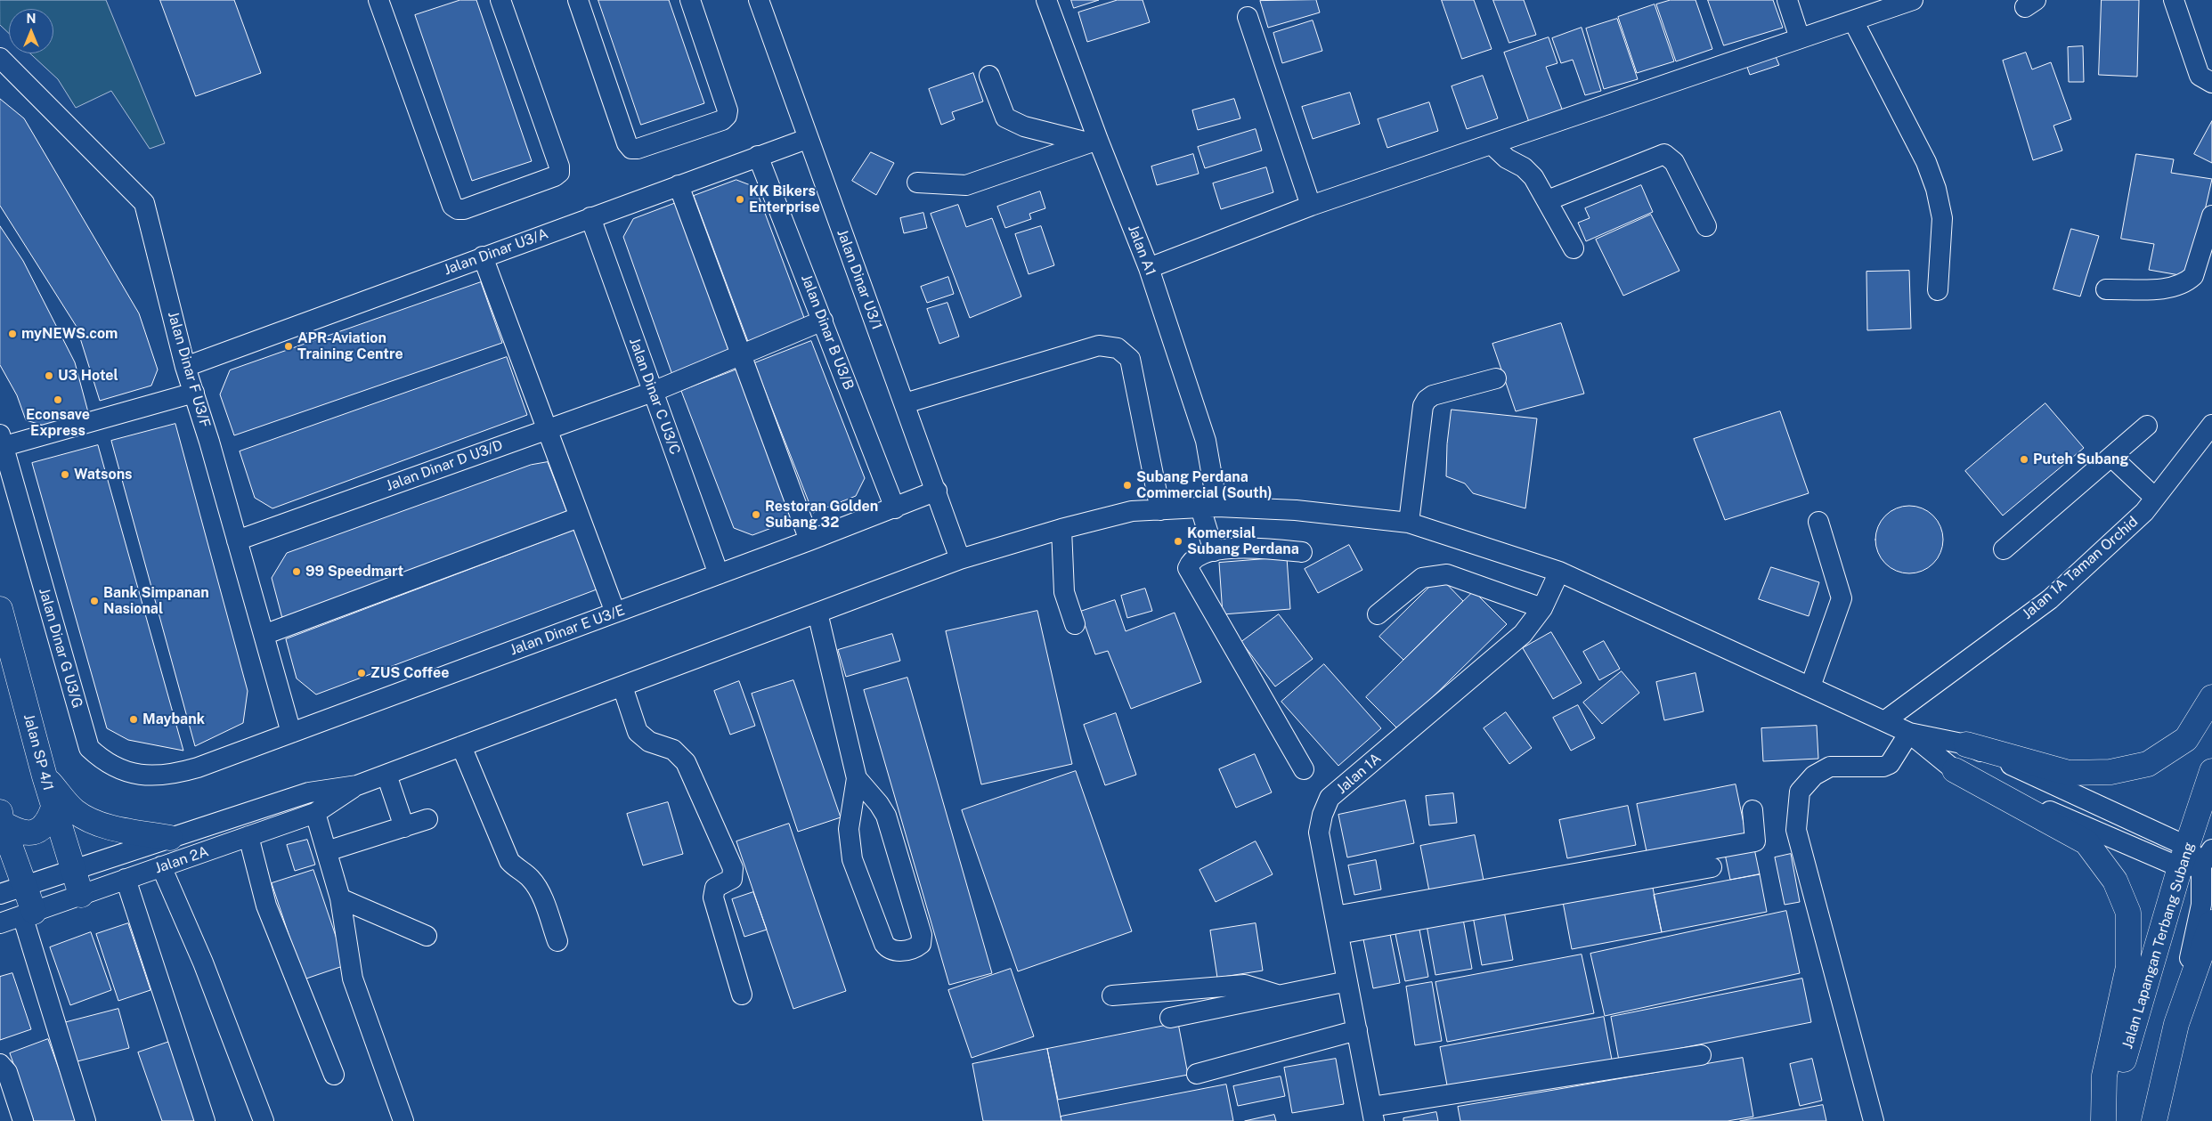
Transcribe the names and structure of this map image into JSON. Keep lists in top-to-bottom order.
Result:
{
  "streets": {
    "main road": ["Jalan SP 4/1", "Jalan Lapangan Terbang Subang"],
    "street": [
      "Jalan A1",
      "Jalan Dinar U3/A",
      "Jalan Dinar U3/1",
      "Jalan Dinar B U3/B",
      "Jalan Dinar F U3/F",
      "Jalan Dinar C U3/C",
      "Jalan Dinar D U3/D",
      "Jalan 1A Taman Orchid",
      "Jalan Dinar E U3/E",
      "Jalan Dinar G U3/G",
      "Jalan 1A",
      "Jalan 2A"
    ]
  },
  "crossings": [
    ["Jalan Dinar U3/A", "Jalan Dinar U3/1"],
    ["Jalan Dinar U3/A", "Jalan Dinar B U3/B"],
    ["Jalan Dinar U3/A", "Jalan Dinar F U3/F"],
    ["Jalan Dinar U3/A", "Jalan Dinar C U3/C"],
    ["Jalan Dinar U3/1", "Jalan Dinar E U3/E"],
    ["Jalan Dinar B U3/B", "Jalan Dinar D U3/D"],
    ["Jalan Dinar B U3/B", "Jalan Dinar E U3/E"],
    ["Jalan Dinar F U3/F", "Jalan Dinar D U3/D"],
    ["Jalan Dinar F U3/F", "Jalan Dinar E U3/E"],
    ["Jalan Dinar C U3/C", "Jalan Dinar D U3/D"],
    ["Jalan Dinar C U3/C", "Jalan Dinar E U3/E"],
    ["Jalan Dinar E U3/E", "Jalan Dinar G U3/G"],
    ["Jalan SP 4/1", "Jalan 2A"]
  ],
  "places": [
    "KK Bikers Enterprise",
    "myNEWS.com",
    "APR-Aviation Training Centre",
    "U3 Hotel",
    "Econsave Express",
    "Puteh Subang",
    "Watsons",
    "Subang Perdana Commercial (South)",
    "Restoran Golden Subang 32",
    "Komersial Subang Perdana",
    "99 Speedmart",
    "Bank Simpanan Nasional",
    "ZUS Coffee",
    "Maybank"
  ],
  "north": "top"
}
